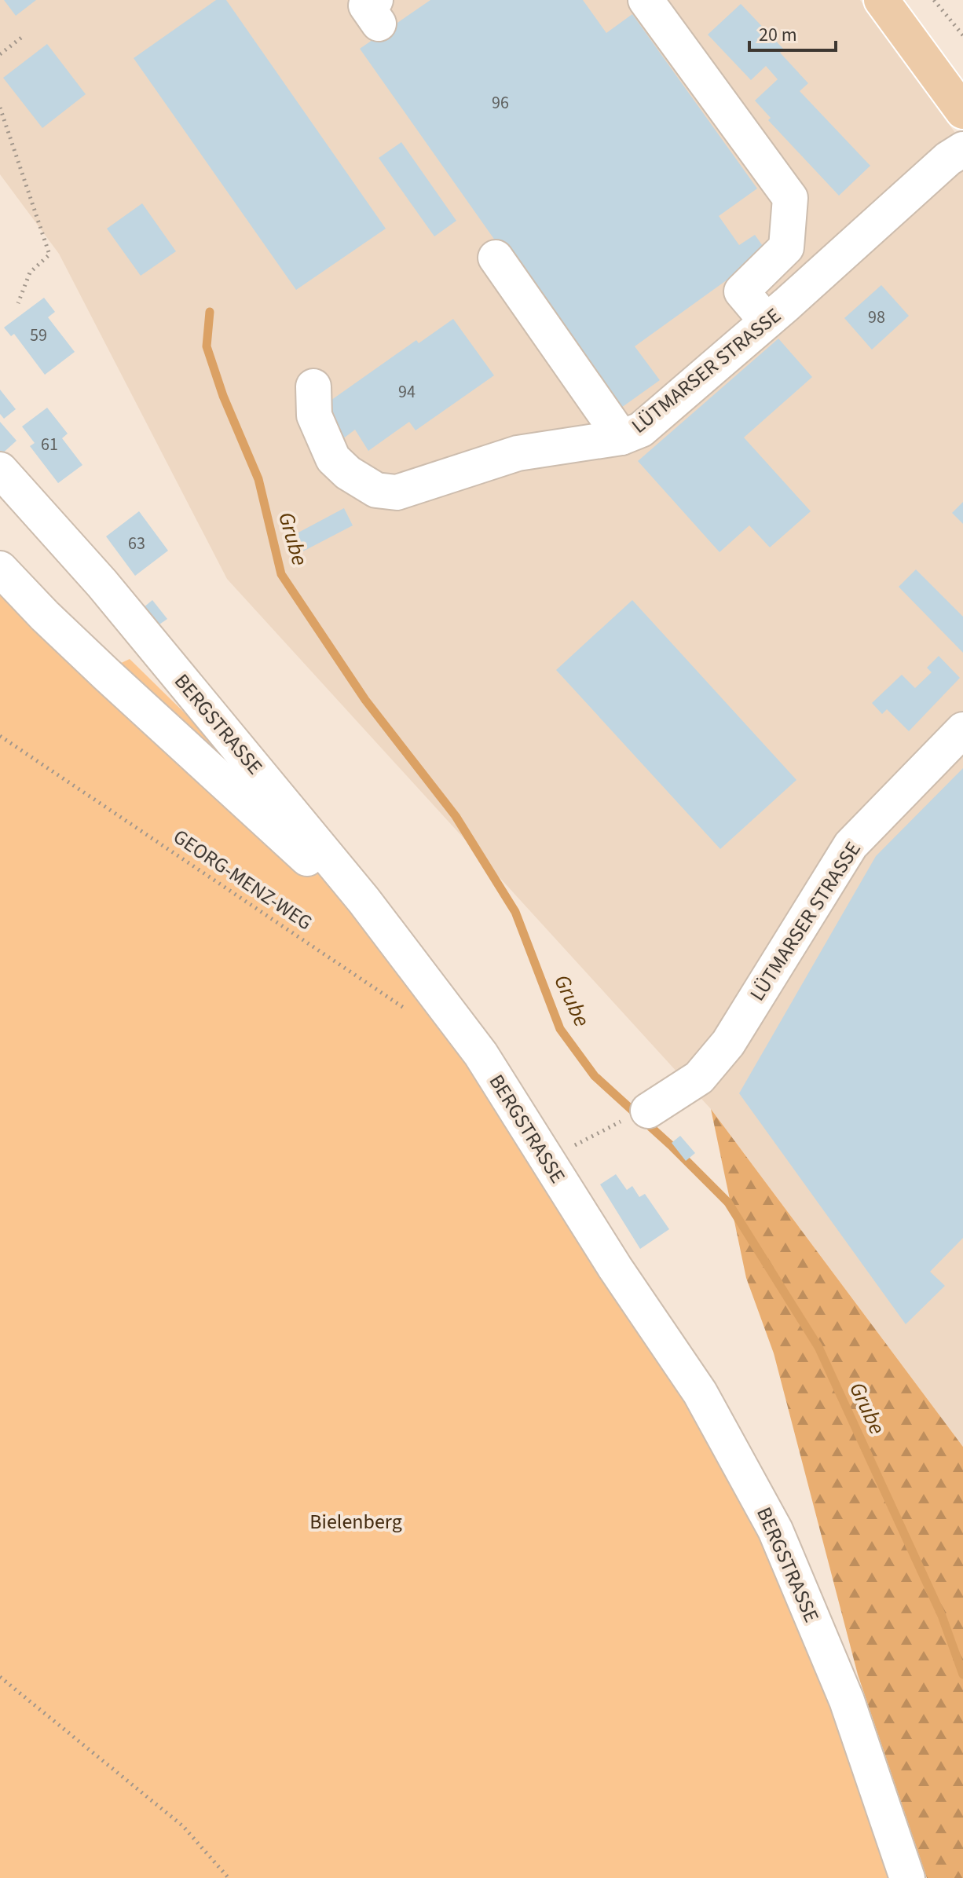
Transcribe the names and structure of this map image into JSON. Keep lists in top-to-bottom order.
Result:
{
  "streets": {
    "street": ["LÜTMARSER STRASSE", "BERGSTRASSE"],
    "path": ["GEORG-MENZ-WEG"]
  },
  "water": ["Grube"],
  "parks": ["Bielenberg"],
  "house_numbers": [
    "96",
    "98",
    "59",
    "94",
    "61",
    "63"
  ],
  "scale_bar": "20 m"
}
